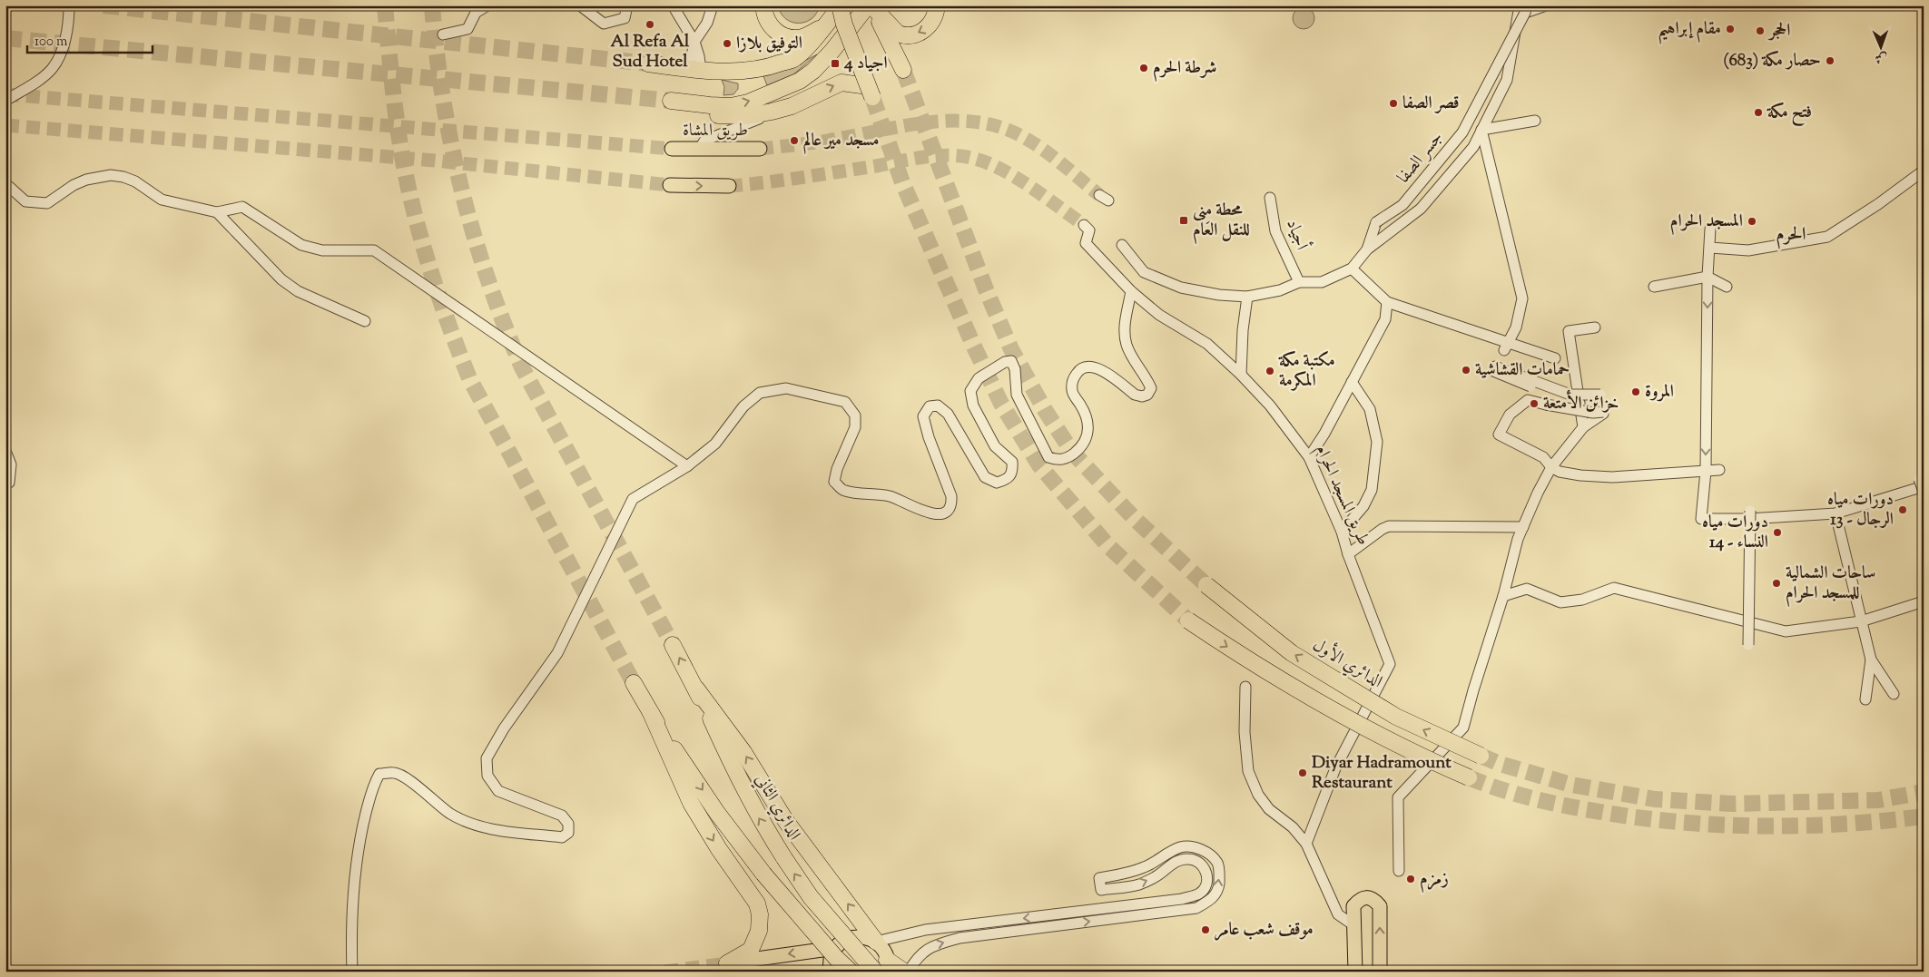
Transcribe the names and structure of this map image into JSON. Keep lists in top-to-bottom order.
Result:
{
  "streets": {
    "highway": ["الدائري الأول", "الدائري الثاني"],
    "main road": ["طريق المشاة"],
    "street": ["جسر الصفا", "أجياد", "طريق المسجد الحرام"]
  },
  "districts": ["الحرم"],
  "places": {
    "other": [
      "Al Refa Al Sud Hotel",
      "مقام إبراهيم",
      "الحجر",
      "التوفيق بلازا",
      "حصار مكة (683)",
      "شرطة الحرم",
      "قصر الصفا",
      "فتح مكة",
      "مسجد مير عالم",
      "المسجد الحرام",
      "حمامات القشاشية",
      "مكتبة مكة المكرمة",
      "المروة",
      "خزائن الأمتعة",
      "دورات مياه الرجال - 13",
      "دورات مياه النساء - 14",
      "ساحات الشمالية للمسجد الحرام",
      "Diyar Hadramount Restaurant",
      "زمزم",
      "موقف شعب عامر"
    ],
    "transit": ["اجياد 4", "محطة مِنى للنقل العام"]
  },
  "scale_bar": "100 m",
  "north": "bottom"
}
